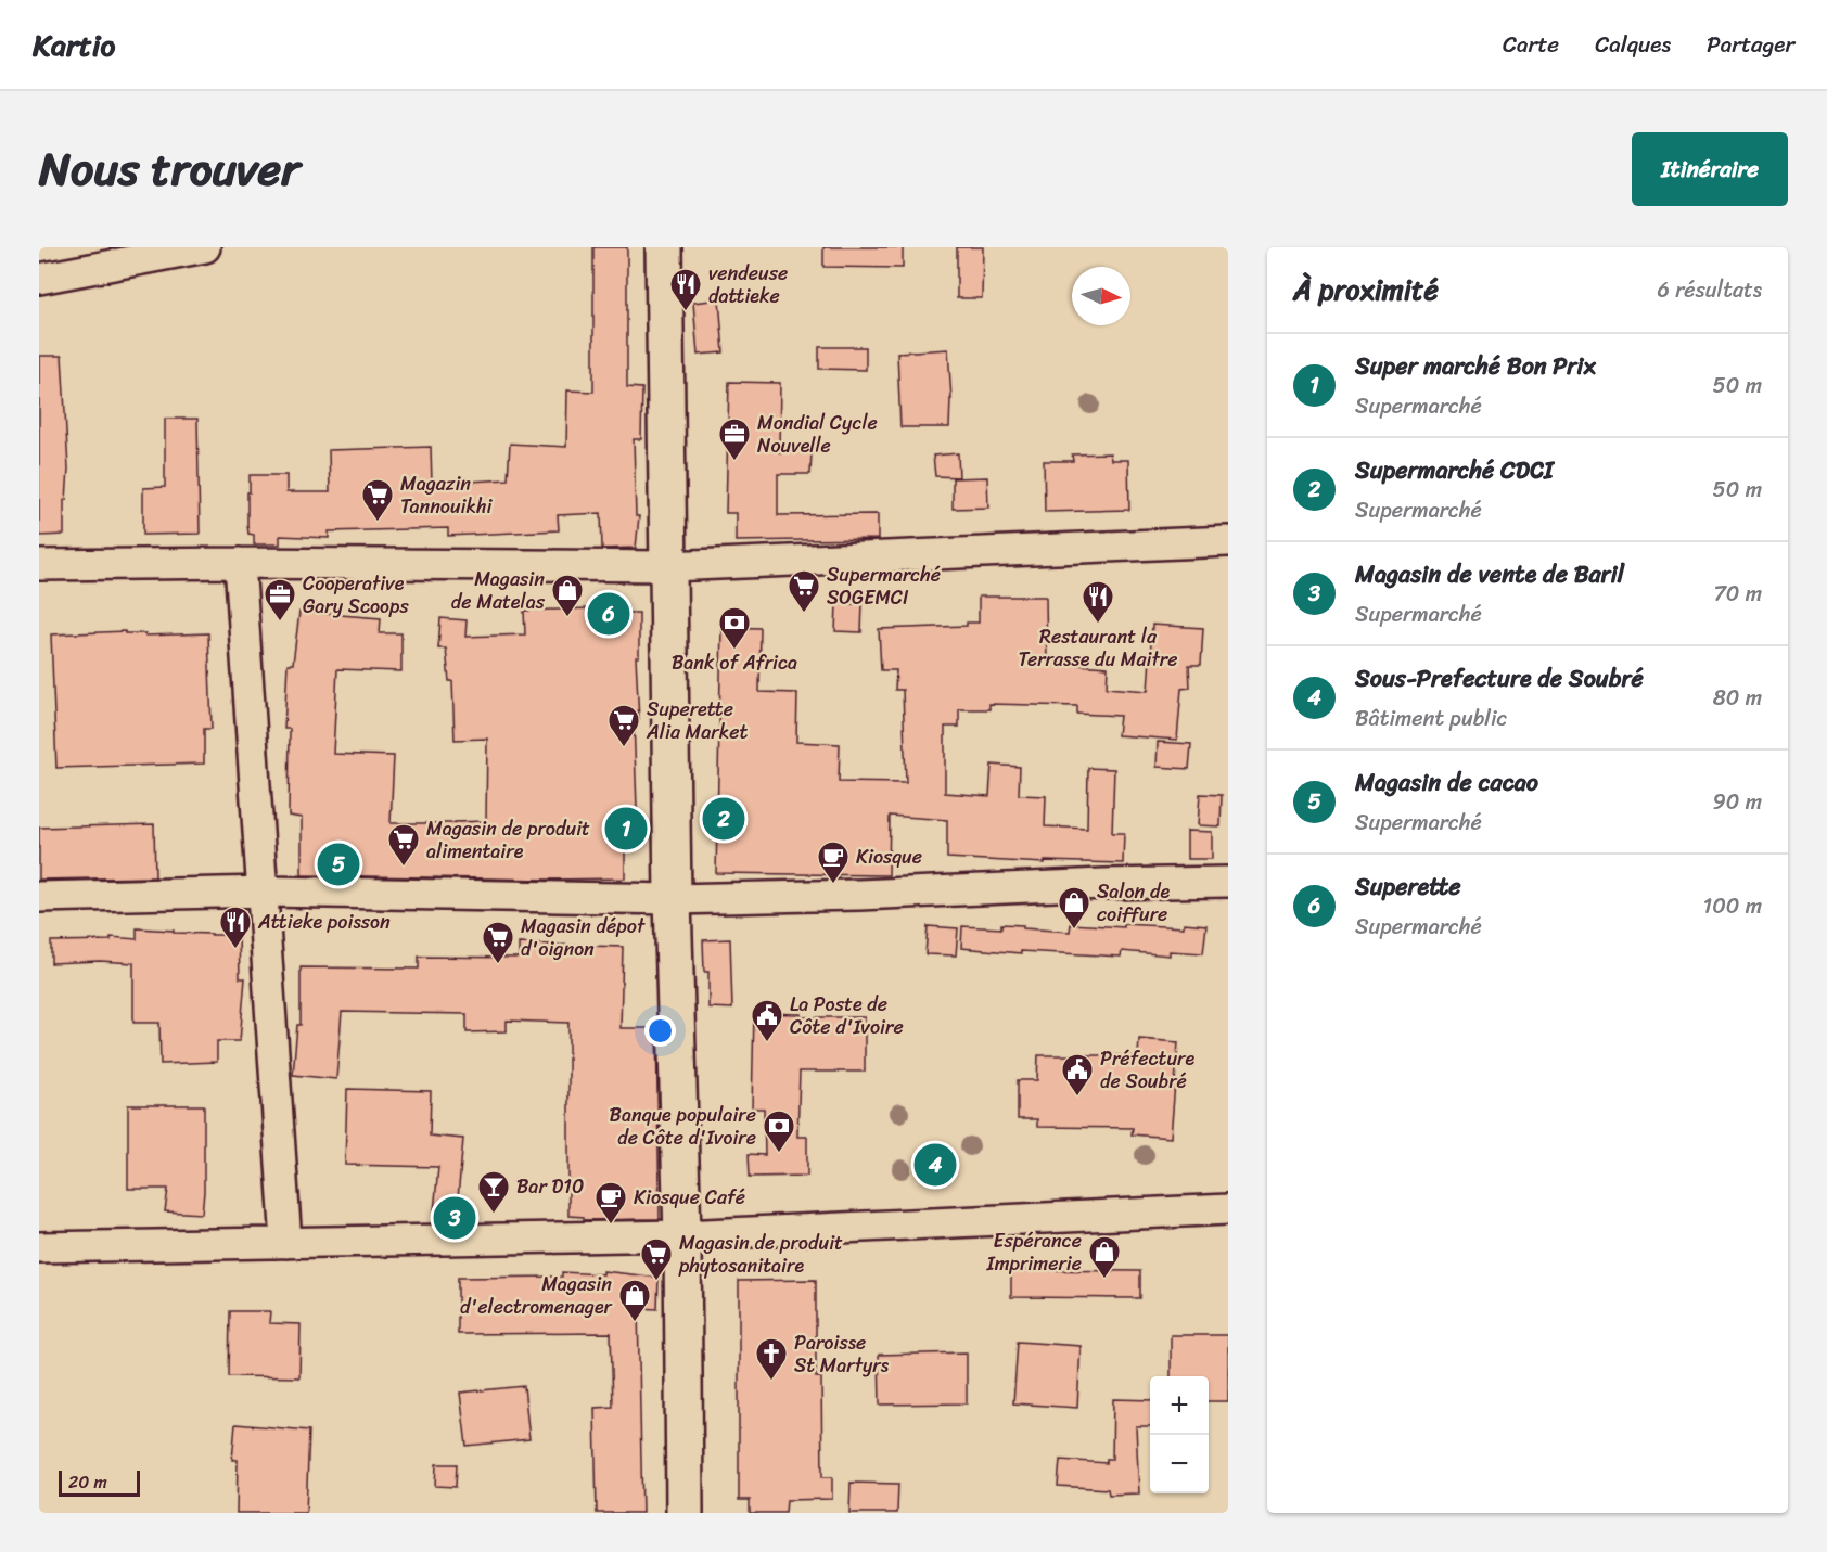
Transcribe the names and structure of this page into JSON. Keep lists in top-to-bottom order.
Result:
{
  "places": {
    "restaurant": ["vendeuse dattieke", "Restaurant la Terrasse du Maitre", "Attieke poisson"],
    "office": ["Mondial Cycle Nouvelle", "Cooperative Gary Scoops"],
    "supermarket": [
      "Magazin Tannouikhi",
      "Supermarché SOGEMCI",
      "Superette Alia Market",
      "Magasin de produit alimentaire",
      "Magasin dépot d'oignon",
      "Magasin de produit phytosanitaire"
    ],
    "shop": [
      "Magasin de Matelas",
      "Salon de coiffure",
      "Espérance Imprimerie",
      "Magasin d'electromenager"
    ],
    "bank": ["Bank of Africa", "Banque populaire de Côte d'Ivoire"],
    "cafe": ["Kiosque", "Kiosque Café"],
    "public building": ["La Poste de Côte d'Ivoire", "Préfecture de Soubré"],
    "bar": ["Bar D10"],
    "church": ["Paroisse St Martyrs"]
  },
  "scale_bar": "20 m",
  "north": "right",
  "page": {
    "header": "Kartio",
    "nav": ["Carte", "Calques", "Partager"],
    "title": "Nous trouver",
    "buttons": "Itinéraire",
    "heading": ["À proximité", "6 résultats"],
    "list": [
      {
        "mark": "1",
        "name": "Super marché Bon Prix",
        "note": "Supermarché",
        "value": "50 m"
      },
      {
        "mark": "2",
        "name": "Supermarché CDCI",
        "note": "Supermarché",
        "value": "50 m"
      },
      {
        "mark": "3",
        "name": "Magasin de vente de Baril",
        "note": "Supermarché",
        "value": "70 m"
      },
      {
        "mark": "4",
        "name": "Sous-Prefecture de Soubré",
        "note": "Bâtiment public",
        "value": "80 m"
      },
      {
        "mark": "5",
        "name": "Magasin de cacao",
        "note": "Supermarché",
        "value": "90 m"
      },
      {
        "mark": "6",
        "name": "Superette",
        "note": "Supermarché",
        "value": "100 m"
      }
    ],
    "pins": [
      "6",
      "2",
      "1",
      "5",
      "4",
      "3"
    ],
    "map_buttons": ["+", "−"],
    "scale": "20 m"
  }
}
